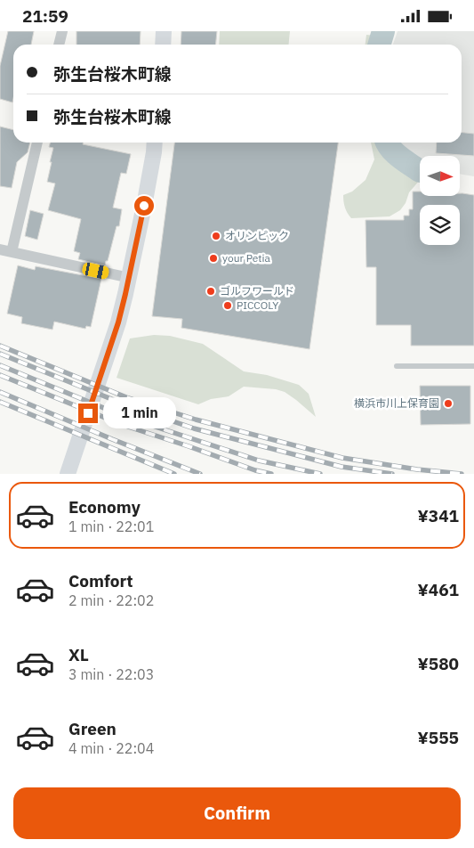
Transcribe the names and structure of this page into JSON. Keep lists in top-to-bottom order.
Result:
{
  "places": [
    "オリンピック",
    "your Petia",
    "ゴルフワールド",
    "PICCOLY",
    "横浜市川上保育園"
  ],
  "north": "right",
  "page": {
    "status": "21:59",
    "banner": ["弥生台桜木町線", "弥生台桜木町線"],
    "bubble": "1 min",
    "list": [
      {
        "name": "Economy",
        "note": "1 min · 22:01",
        "value": "¥341"
      },
      {
        "name": "Comfort",
        "note": "2 min · 22:02",
        "value": "¥461"
      },
      {
        "name": "XL",
        "note": "3 min · 22:03",
        "value": "¥580"
      },
      {
        "name": "Green",
        "note": "4 min · 22:04",
        "value": "¥555"
      }
    ],
    "buttons": "Confirm"
  }
}
